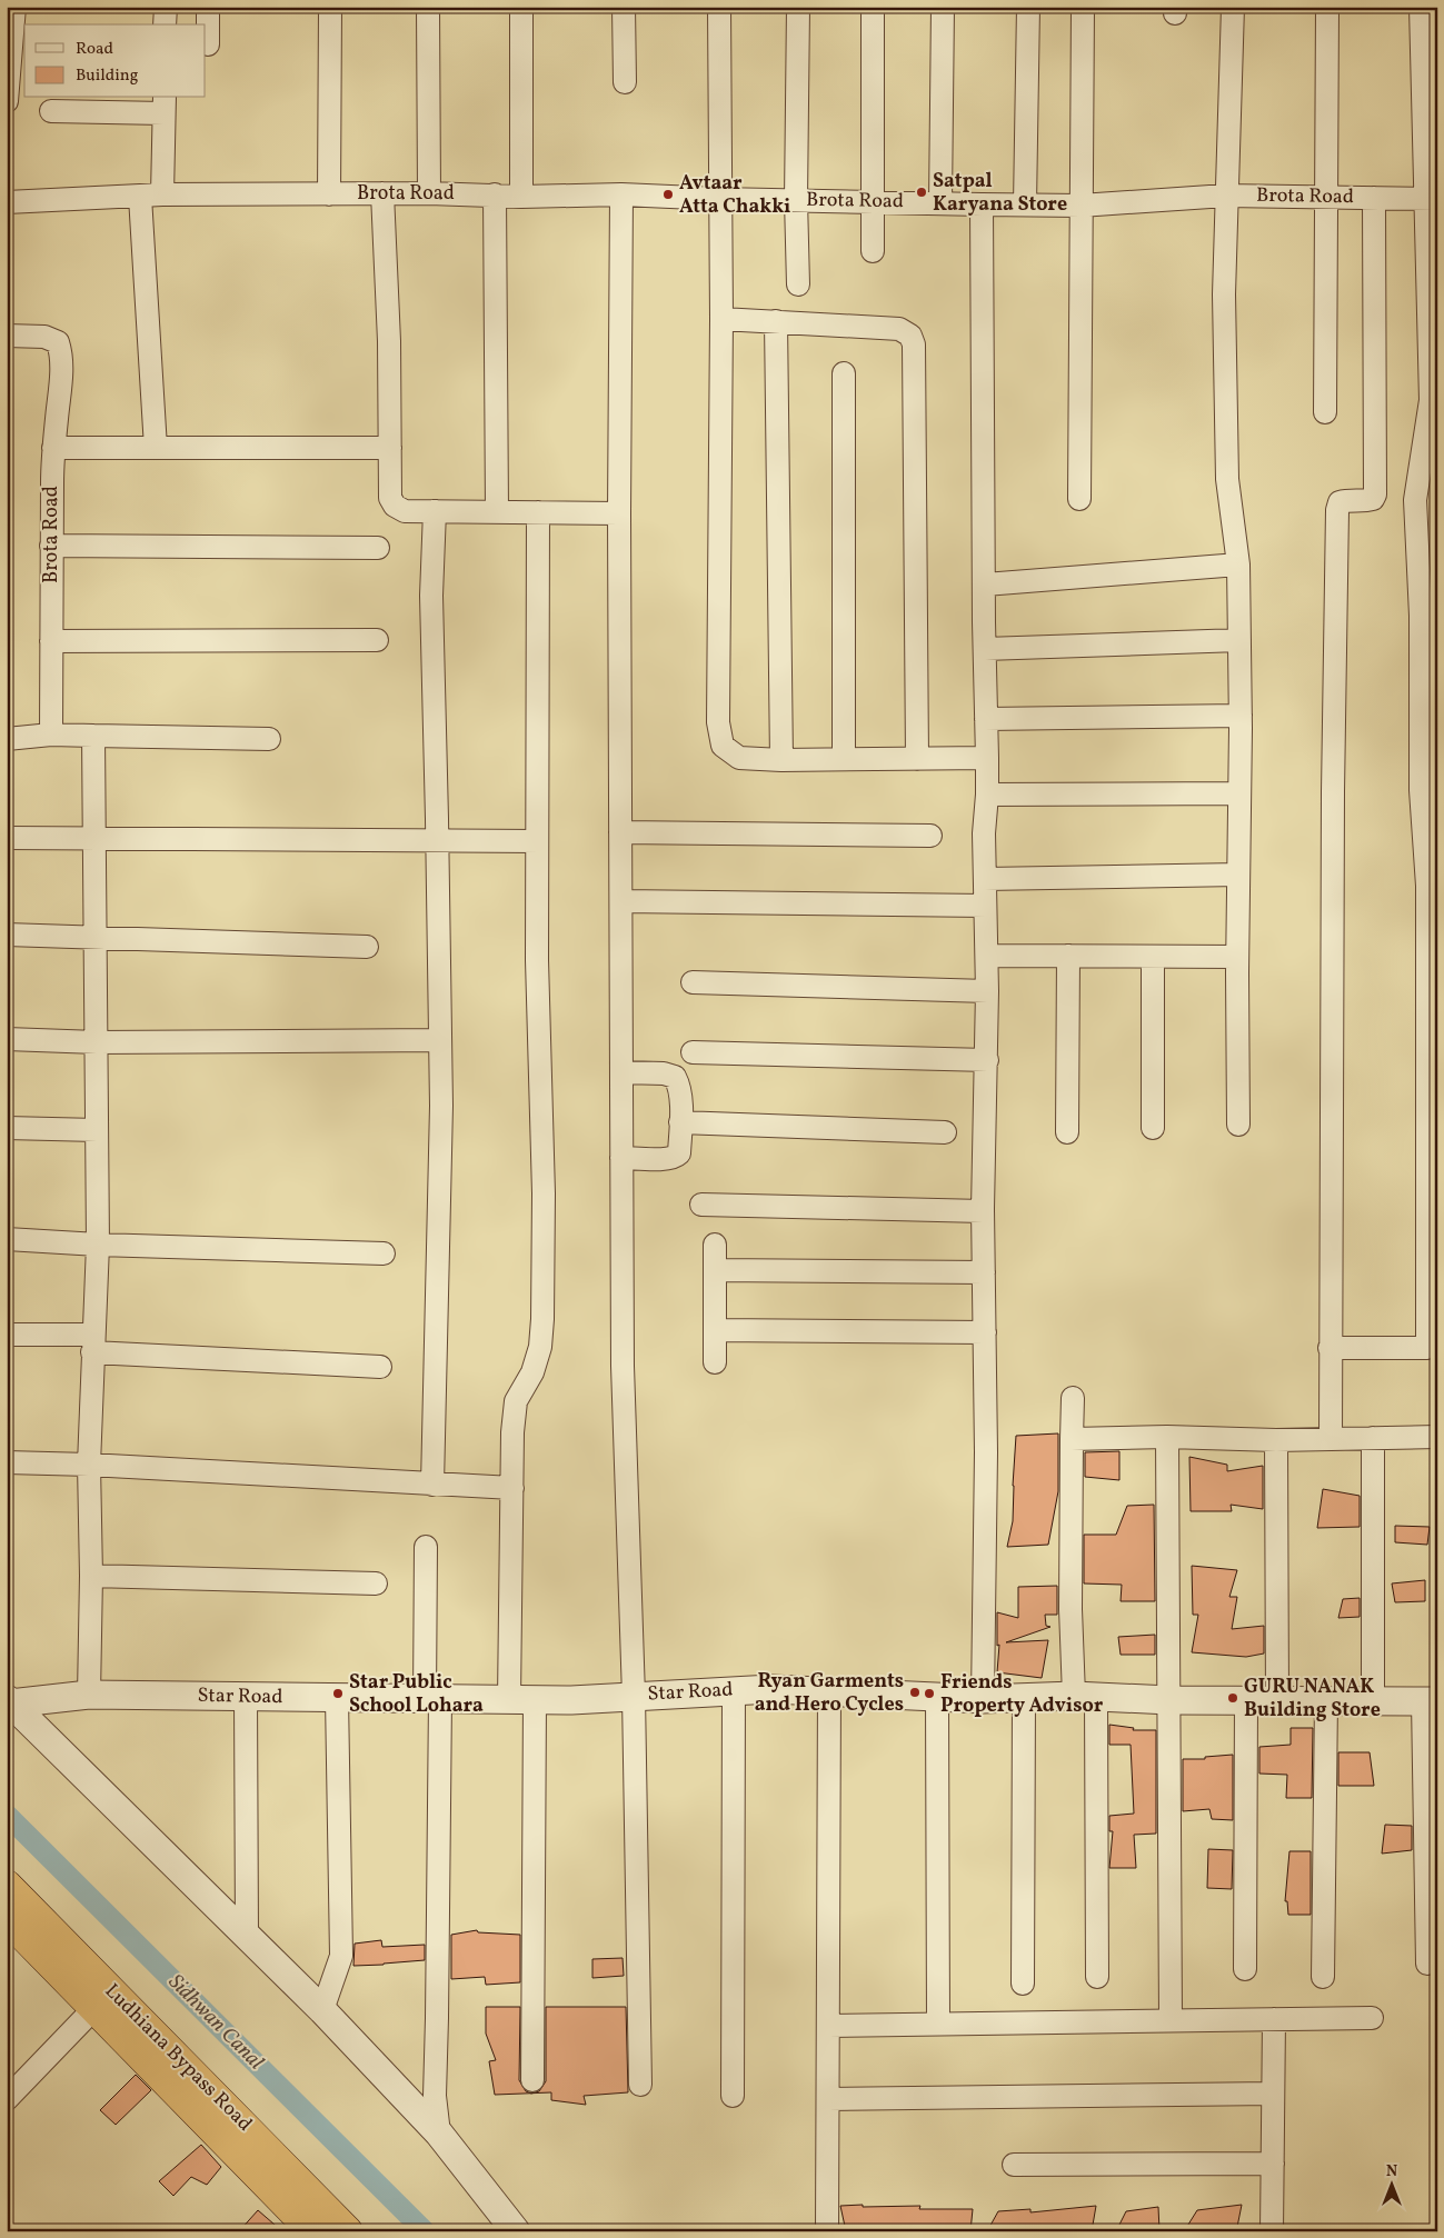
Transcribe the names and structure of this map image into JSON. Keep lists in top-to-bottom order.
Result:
{
  "streets": {
    "highway": ["Ludhiana Bypass Road"],
    "street": ["Brota Road", "Star Road"]
  },
  "water": ["Sidhwan Canal"],
  "places": [
    "Satpal Karyana Store",
    "Avtaar Atta Chakki",
    "Ryan Garments and Hero Cycles",
    "Star Public School Lohara",
    "Friends Property Advisor",
    "GURU NANAK Building Store"
  ],
  "legend": ["Road", "Building"],
  "north": "top"
}
